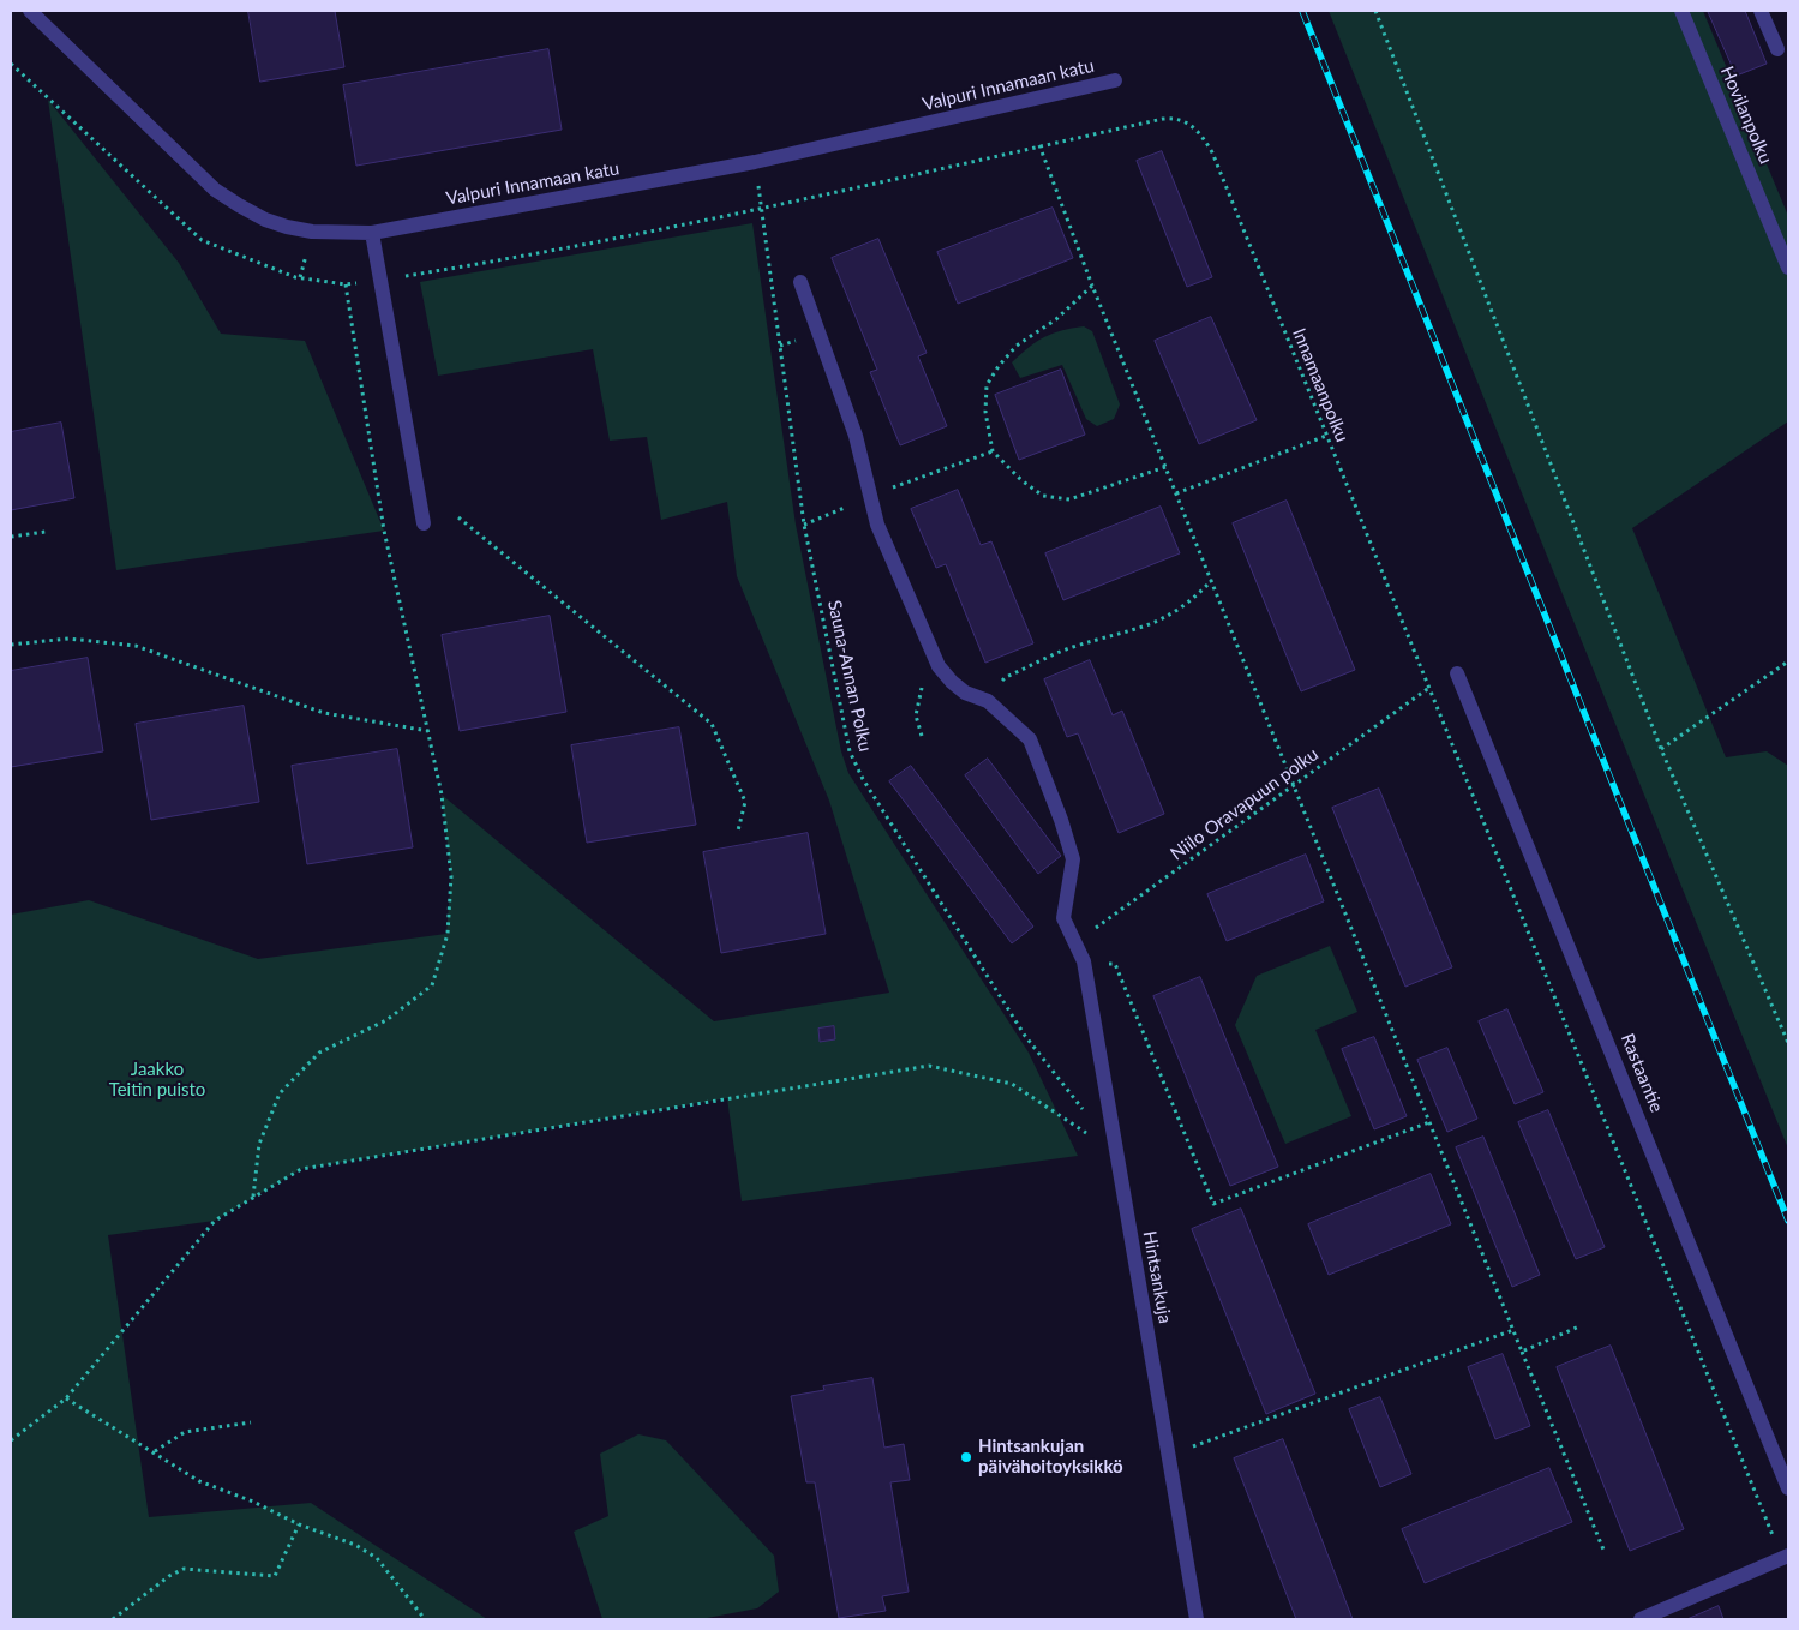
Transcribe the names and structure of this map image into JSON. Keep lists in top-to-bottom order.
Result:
{
  "streets": {
    "street": [
      "Valpuri Innamaan katu",
      "Hovilanpolku",
      "Rastaantie",
      "Hintsankuja"
    ],
    "path": ["Innamaanpolku", "Sauna-Annan Polku", "Niilo Oravapuun polku"]
  },
  "crossings": [
    ["Valpuri Innamaan katu", "Sauna-Annan Polku"],
    ["Innamaanpolku", "Niilo Oravapuun polku"],
    ["Niilo Oravapuun polku", "Hintsankuja"]
  ],
  "parks": ["Jaakko Teitin puisto"],
  "places": ["Hintsankujan päivähoitoyksikkö"]
}
